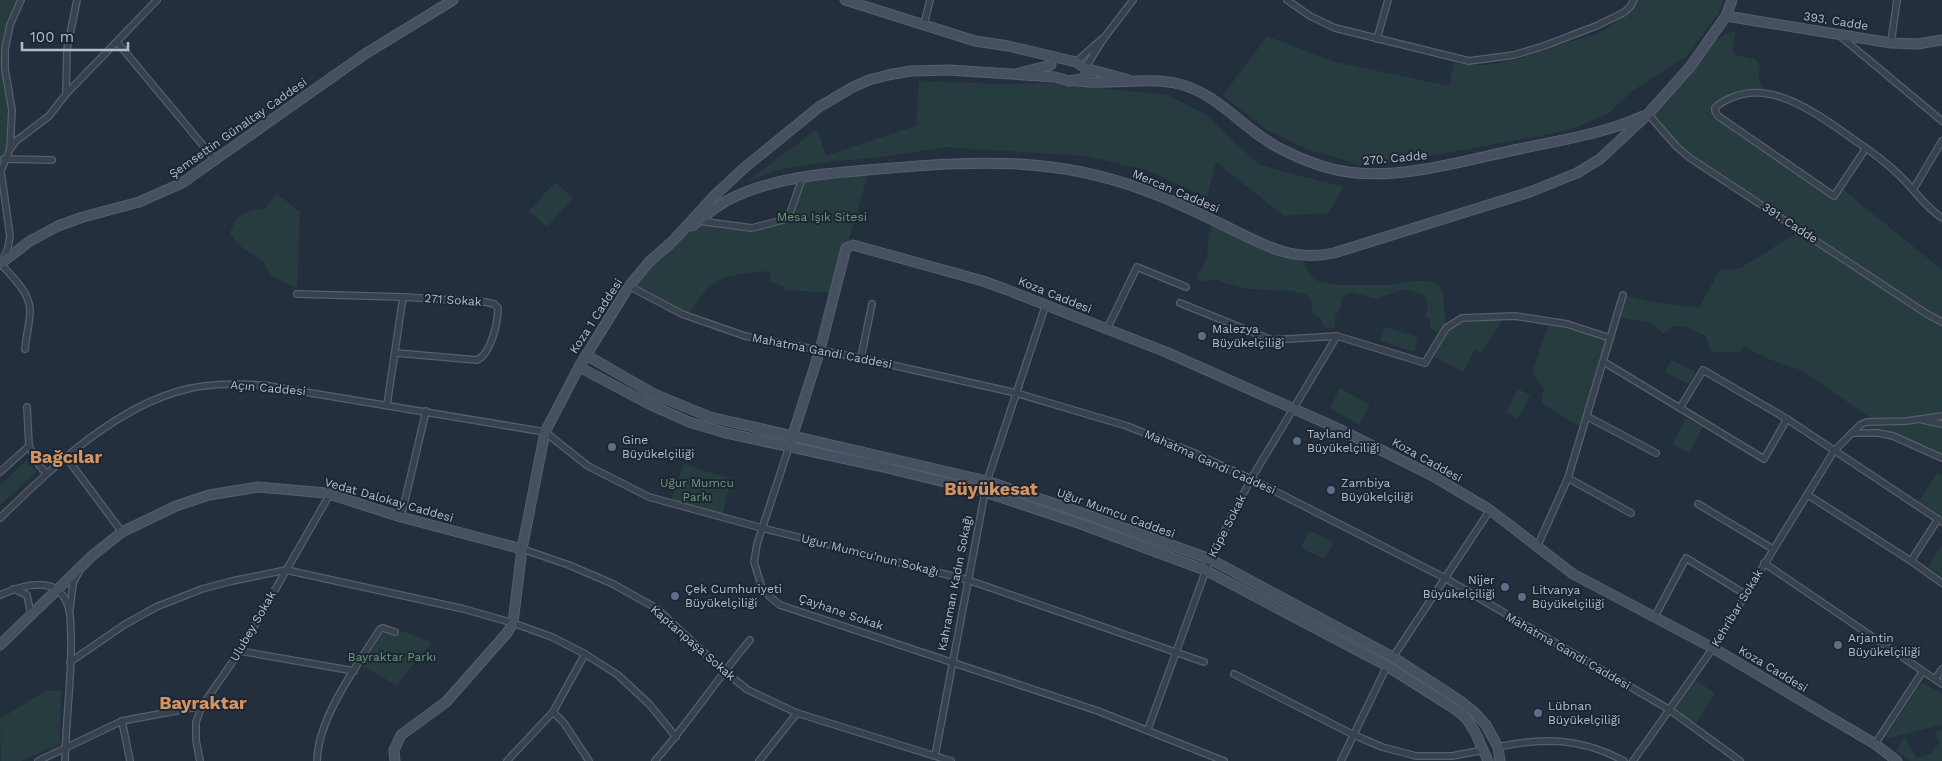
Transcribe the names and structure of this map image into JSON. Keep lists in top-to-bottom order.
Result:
{
  "streets": {
    "main road": [
      "393. Cadde",
      "Şemsettin Günaltay Caddesi",
      "270. Cadde",
      "Mercan Caddesi",
      "Koza Caddesi",
      "Koza 1 Caddesi",
      "Vedat Dalokay Caddesi",
      "Uğur Mumcu Caddesi",
      "Kahraman Kadın Sokağı",
      "Çayhane Sokak"
    ],
    "street": [
      "391. Cadde",
      "271 Sokak",
      "Mahatma Gandi Caddesi",
      "Açın Caddesi",
      "Küpe Sokak",
      "Ugur Mumcu'nun Sokağı",
      "Kehribar Sokak",
      "Ulubey Sokak",
      "Kaptanpaşa Sokak"
    ]
  },
  "crossings": [
    ["270. Cadde", "Mercan Caddesi"],
    ["270. Cadde", "391. Cadde"],
    ["270. Cadde", "Koza 1 Caddesi"],
    ["Mercan Caddesi", "391. Cadde"],
    ["Mercan Caddesi", "Koza 1 Caddesi"],
    ["Koza Caddesi", "Küpe Sokak"],
    ["Koza Caddesi", "Kahraman Kadın Sokağı"],
    ["Koza Caddesi", "Kehribar Sokak"],
    ["Koza Caddesi", "Çayhane Sokak"],
    ["Koza 1 Caddesi", "Mahatma Gandi Caddesi"],
    ["Koza 1 Caddesi", "Açın Caddesi"],
    ["Koza 1 Caddesi", "Vedat Dalokay Caddesi"],
    ["Koza 1 Caddesi", "Uğur Mumcu Caddesi"],
    ["Koza 1 Caddesi", "Ugur Mumcu'nun Sokağı"],
    ["Koza 1 Caddesi", "Kaptanpaşa Sokak"],
    ["Mahatma Gandi Caddesi", "Küpe Sokak"],
    ["Mahatma Gandi Caddesi", "Kahraman Kadın Sokağı"],
    ["Mahatma Gandi Caddesi", "Kehribar Sokak"],
    ["Mahatma Gandi Caddesi", "Çayhane Sokak"],
    ["Açın Caddesi", "Ugur Mumcu'nun Sokağı"],
    ["Vedat Dalokay Caddesi", "Ulubey Sokak"],
    ["Vedat Dalokay Caddesi", "Kaptanpaşa Sokak"],
    ["Uğur Mumcu Caddesi", "Küpe Sokak"],
    ["Uğur Mumcu Caddesi", "Kahraman Kadın Sokağı"],
    ["Uğur Mumcu Caddesi", "Çayhane Sokak"],
    ["Küpe Sokak", "Ugur Mumcu'nun Sokağı"],
    ["Küpe Sokak", "Çayhane Sokak"],
    ["Ugur Mumcu'nun Sokağı", "Kahraman Kadın Sokağı"],
    ["Ugur Mumcu'nun Sokağı", "Çayhane Sokak"],
    ["Kahraman Kadın Sokağı", "Çayhane Sokak"],
    ["Kahraman Kadın Sokağı", "Kaptanpaşa Sokak"]
  ],
  "districts": ["Bağcılar", "Büyükesat", "Bayraktar"],
  "parks": ["Mesa Işık Sitesi", "Uğur Mumcu Parkı", "Bayraktar Parkı"],
  "places": [
    "Malezya Büyükelçiliği",
    "Tayland Büyükelçiliği",
    "Gine Büyükelçiliği",
    "Zambiya Büyükelçiliği",
    "Nijer Büyükelçiliği",
    "Çek Cumhuriyeti Büyükelçiliği",
    "Litvanya Büyükelçiliği",
    "Arjantin Büyükelçiliği",
    "Lübnan Büyükelçiliği"
  ],
  "scale_bar": "100 m"
}
